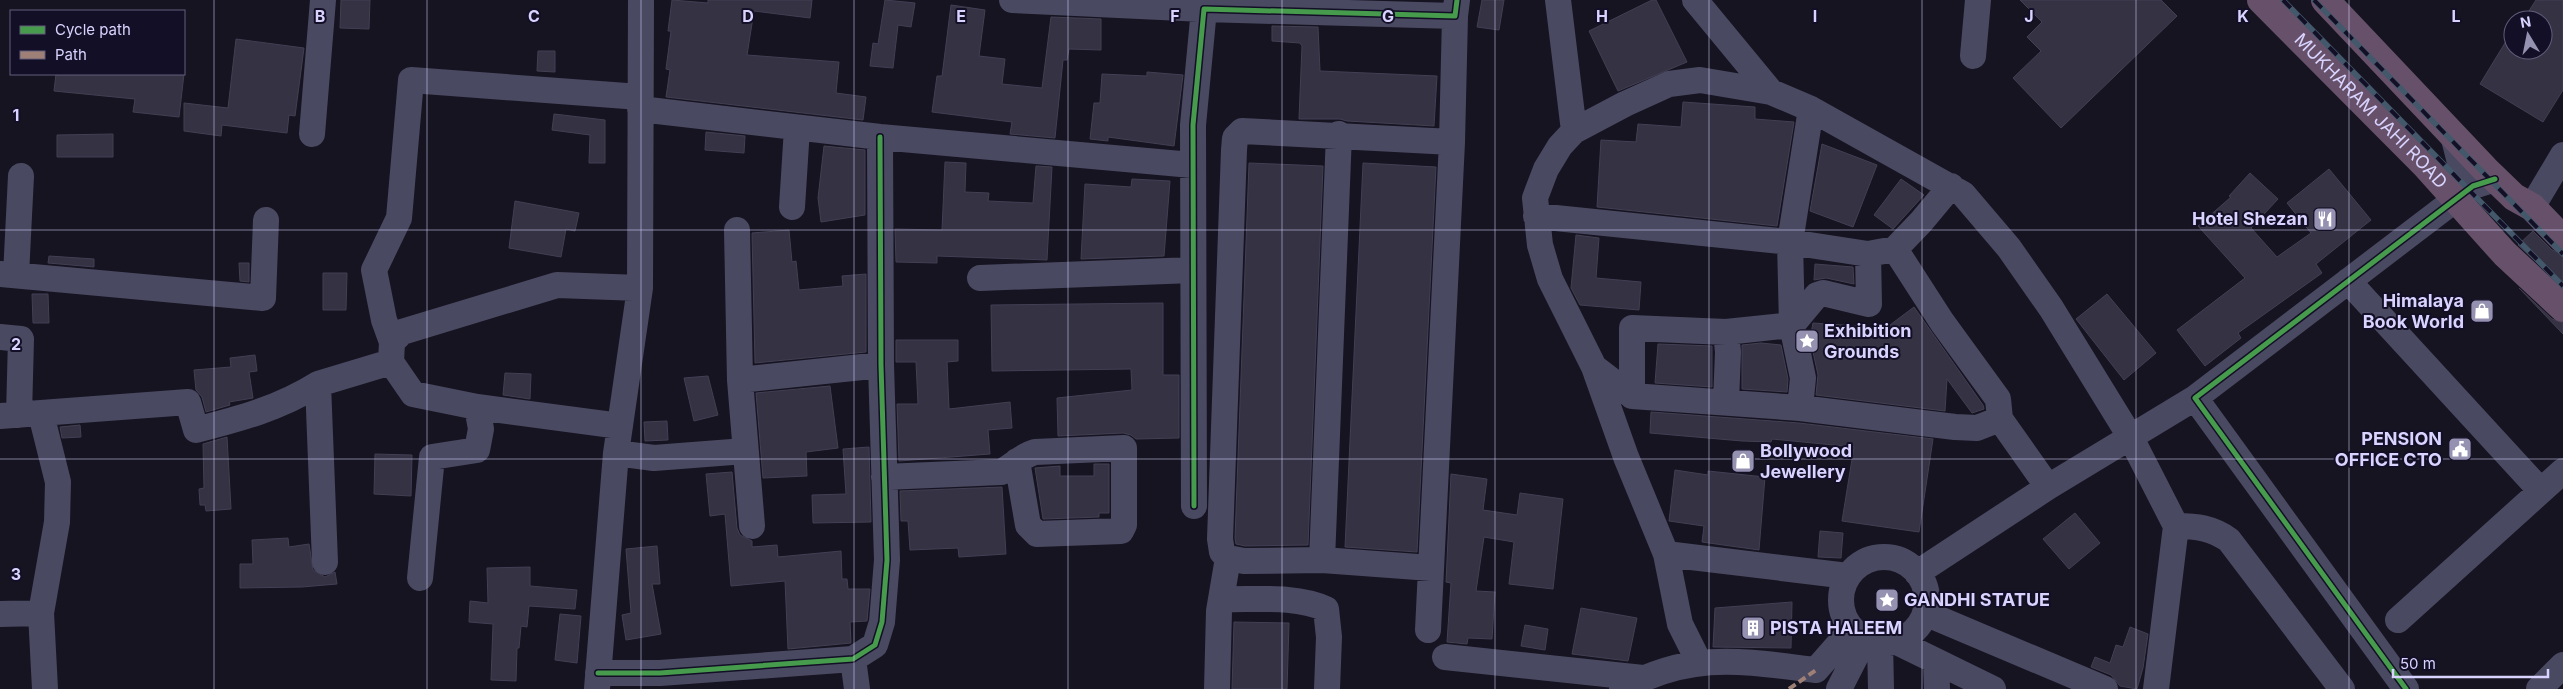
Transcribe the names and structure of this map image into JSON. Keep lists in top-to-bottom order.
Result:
{
  "streets": {
    "highway": ["MUKHARAM JAHI ROAD"]
  },
  "places": {
    "restaurant": ["Hotel Shezan"],
    "shop": ["Himalaya Book World", "Bollywood Jewellery"],
    "place": ["Exhibition Grounds", "GANDHI STATUE"],
    "public building": ["PENSION OFFICE CTO"],
    "building": ["PISTA HALEEM"]
  },
  "legend": ["Cycle path", "Path"],
  "scale_bar": "50 m",
  "north": "top",
  "grid": {
    "columns": [
      "B",
      "C",
      "D",
      "E",
      "F",
      "G",
      "H",
      "I",
      "J",
      "K",
      "L"
    ],
    "rows": ["1", "2", "3"]
  }
}
